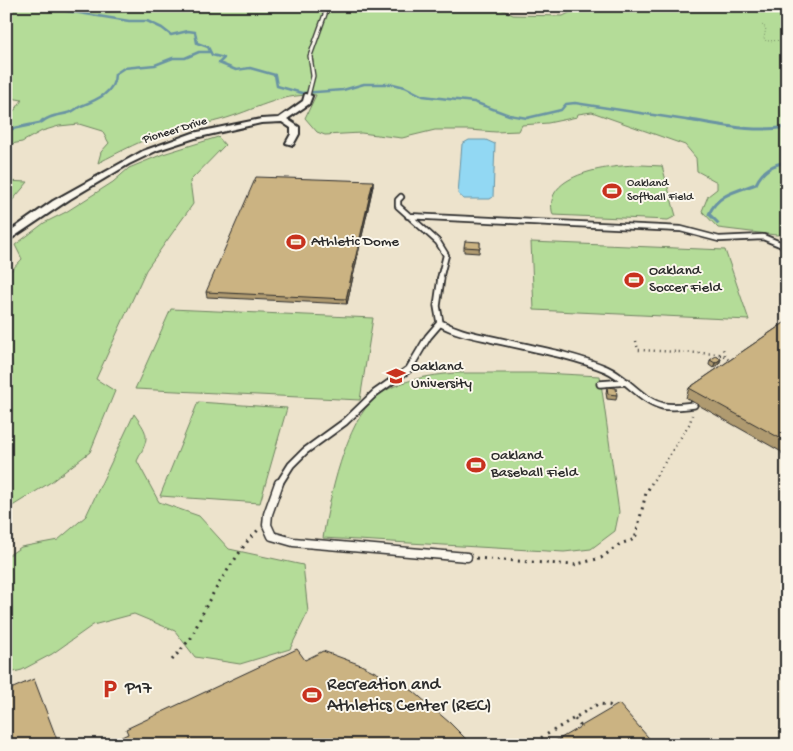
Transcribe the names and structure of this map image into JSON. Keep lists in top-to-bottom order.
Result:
{
  "streets": {
    "street": ["Pioneer Drive"]
  },
  "places": {
    "sports": [
      "Oakland Softball Field",
      "Athletic Dome",
      "Oakland Soccer Field",
      "Oakland Baseball Field",
      "Recreation and Athletics Center (REC)"
    ],
    "school or university": ["Oakland University"],
    "parking": ["P17"]
  }
}
